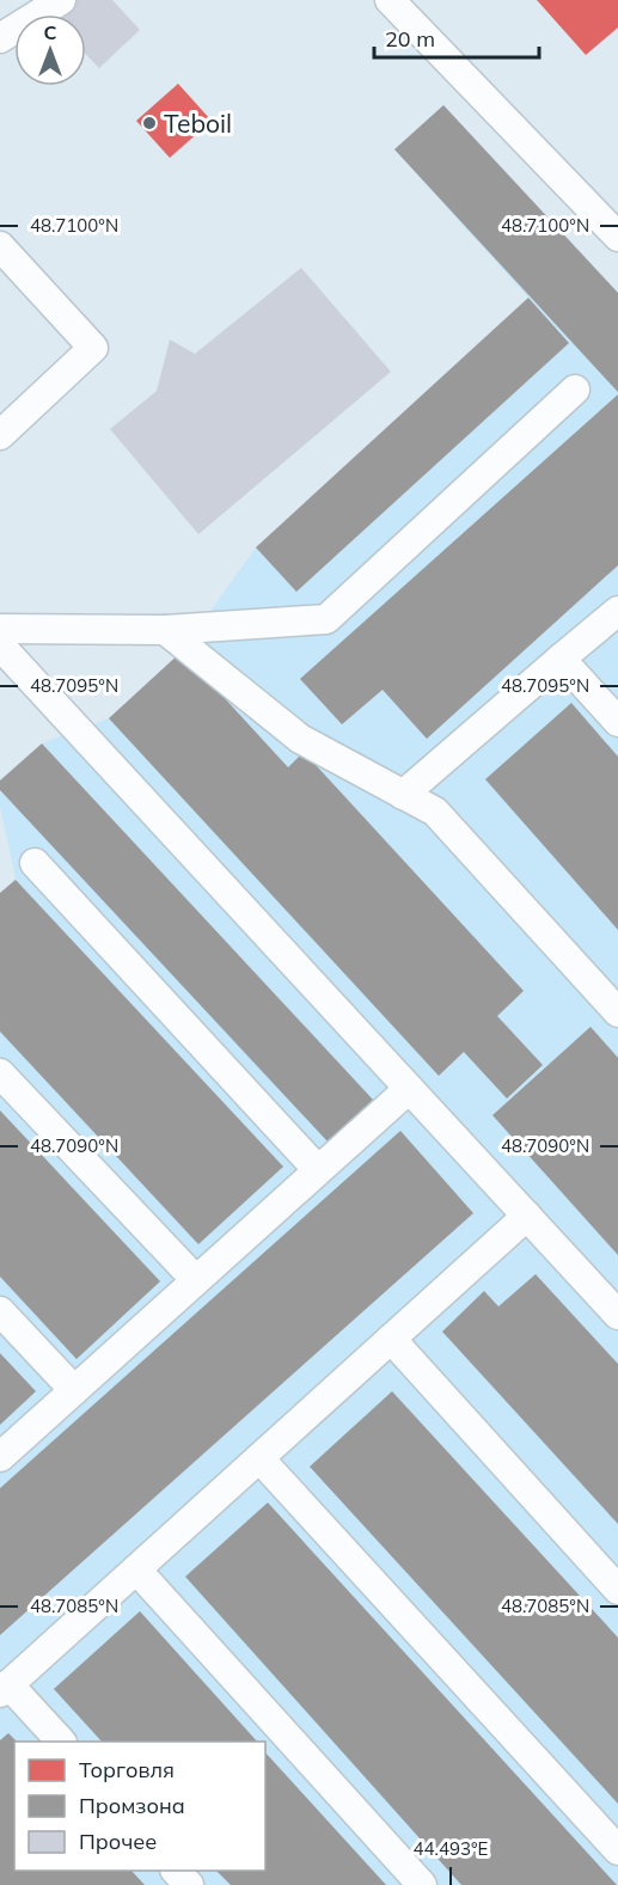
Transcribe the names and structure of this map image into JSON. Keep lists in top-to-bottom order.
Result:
{
  "places": ["Teboil"],
  "legend": ["Торговля", "Промзона", "Прочее"],
  "scale_bar": "20 m",
  "north": "top",
  "coordinates": [
    "48.7100°N",
    "48.7095°N",
    "48.7090°N",
    "48.7085°N",
    "44.493°E"
  ]
}
